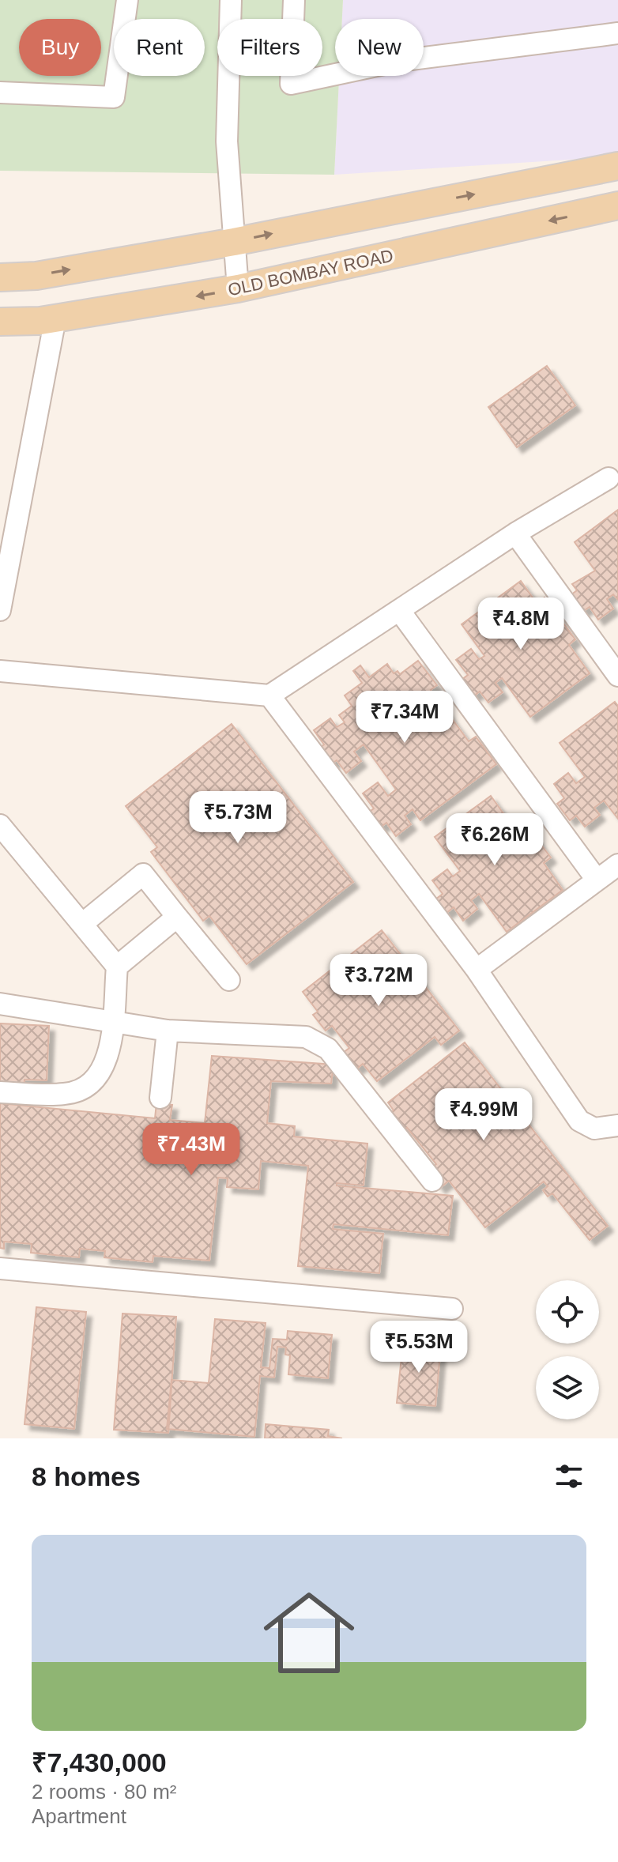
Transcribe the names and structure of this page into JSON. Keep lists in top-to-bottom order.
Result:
{
  "streets": {
    "main road": ["OLD BOMBAY ROAD"]
  },
  "page": {
    "chip": [
      "Buy",
      "Rent",
      "Filters",
      "New"
    ],
    "price": [
      "₹4.8M",
      "₹7.34M",
      "₹5.73M",
      "₹6.26M",
      "₹3.72M",
      "₹4.99M",
      "₹7.43M",
      "₹5.53M"
    ],
    "heading": "8 homes",
    "list": [
      {
        "name": "₹7,430,000",
        "note": "2 rooms · 80 m² · Apartment"
      }
    ]
  }
}
